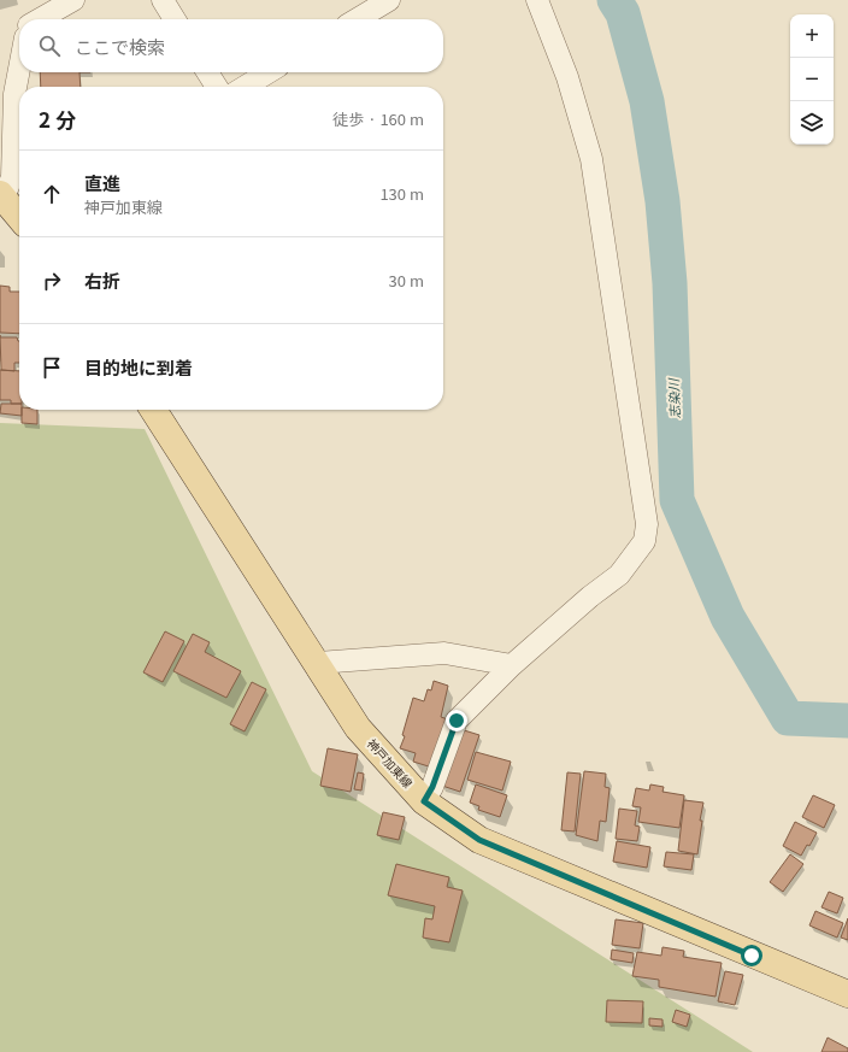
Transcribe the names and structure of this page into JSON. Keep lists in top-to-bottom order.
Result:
{
  "streets": {
    "main road": ["神戸加東線"]
  },
  "water": ["志染川"],
  "page": {
    "map_buttons": ["+", "−"],
    "search": "ここで検索",
    "heading": ["2 分", "徒歩 · 160 m"],
    "list": [
      ["直進", "神戸加東線", "130 m"],
      ["右折", "30 m"],
      "目的地に到着"
    ]
  }
}
